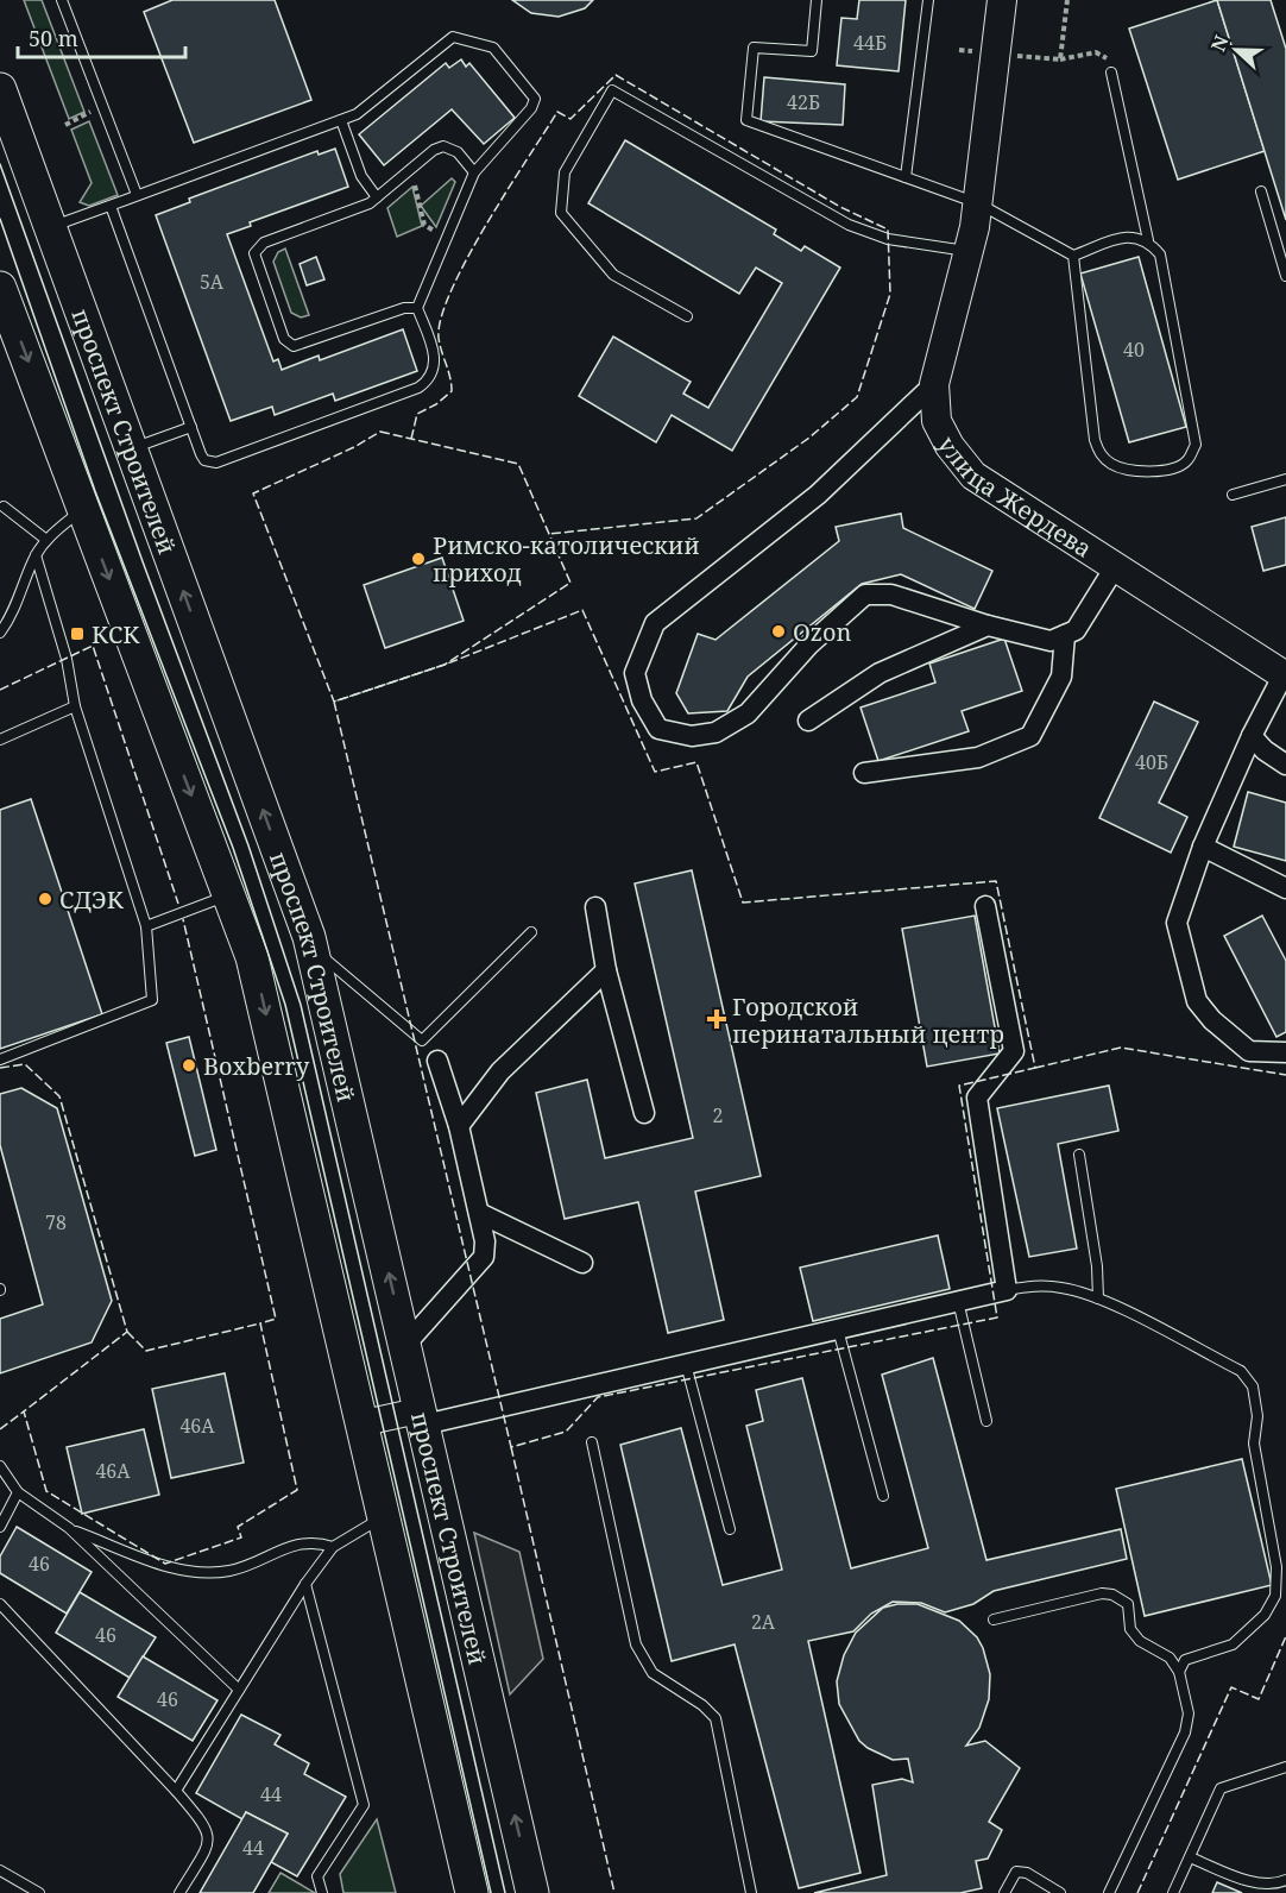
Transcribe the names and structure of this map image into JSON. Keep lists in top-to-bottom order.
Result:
{
  "streets": {
    "main road": ["проспект Строителей", "улица Жердева"]
  },
  "places": {
    "other": [
      "Римско-католический приход",
      "Ozon",
      "СДЭК",
      "Boxberry"
    ],
    "transit": ["КСК"],
    "health": ["Городской перинатальный центр"]
  },
  "house_numbers": [
    "44Б",
    "42Б",
    "5А",
    "40",
    "40Б",
    "2",
    "78",
    "46А",
    "46А",
    "46",
    "2А",
    "46",
    "46",
    "44",
    "44"
  ],
  "scale_bar": "50 m",
  "north": "left"
}
